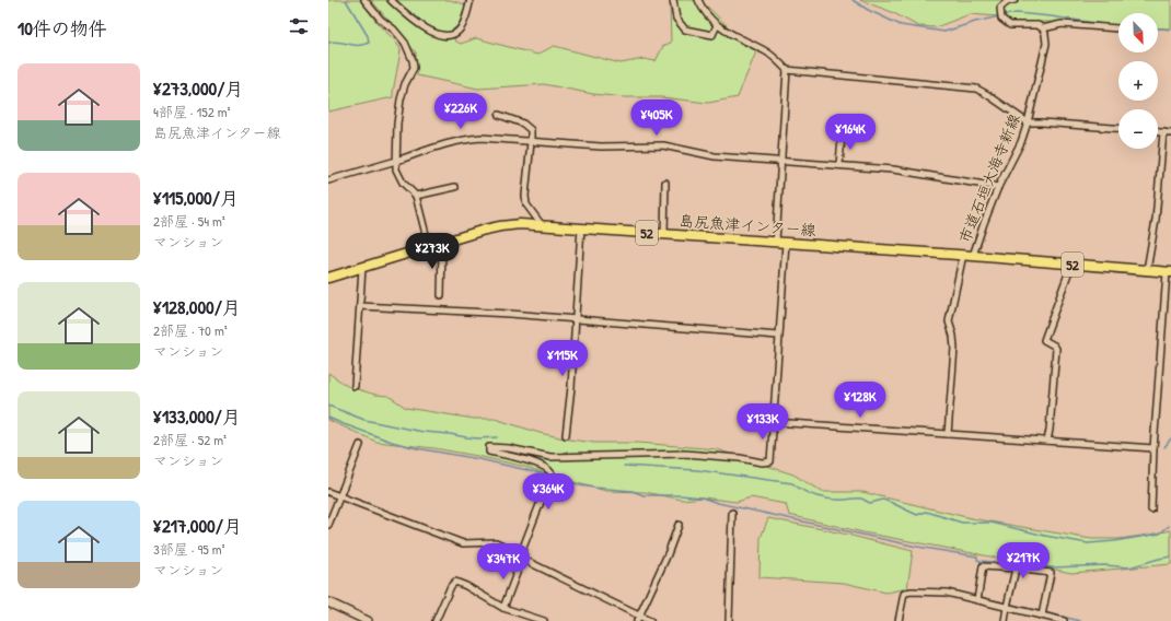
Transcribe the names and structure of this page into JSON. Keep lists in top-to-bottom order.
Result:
{
  "streets": {
    "main road": ["島尻魚津インター線", "52"],
    "street": ["市道石垣大海寺新線"]
  },
  "crossings": [
    ["市道石垣大海寺新線", "島尻魚津インター線"]
  ],
  "north": "bottom right",
  "page": {
    "heading": "10件の物件",
    "map_buttons": ["+", "−"],
    "list": [
      {
        "name": "¥273,000/月",
        "note": "4部屋 · 152 m² · 島尻魚津インター線"
      },
      {
        "name": "¥115,000/月",
        "note": "2部屋 · 54 m² · マンション"
      },
      {
        "name": "¥128,000/月",
        "note": "2部屋 · 70 m² · マンション"
      },
      {
        "name": "¥133,000/月",
        "note": "2部屋 · 52 m² · マンション"
      },
      {
        "name": "¥217,000/月",
        "note": "3部屋 · 95 m² · マンション"
      }
    ],
    "price": [
      "¥226K",
      "¥405K",
      "¥164K",
      "¥273K",
      "¥115K",
      "¥128K",
      "¥133K",
      "¥364K",
      "¥217K",
      "¥347K"
    ]
  }
}
